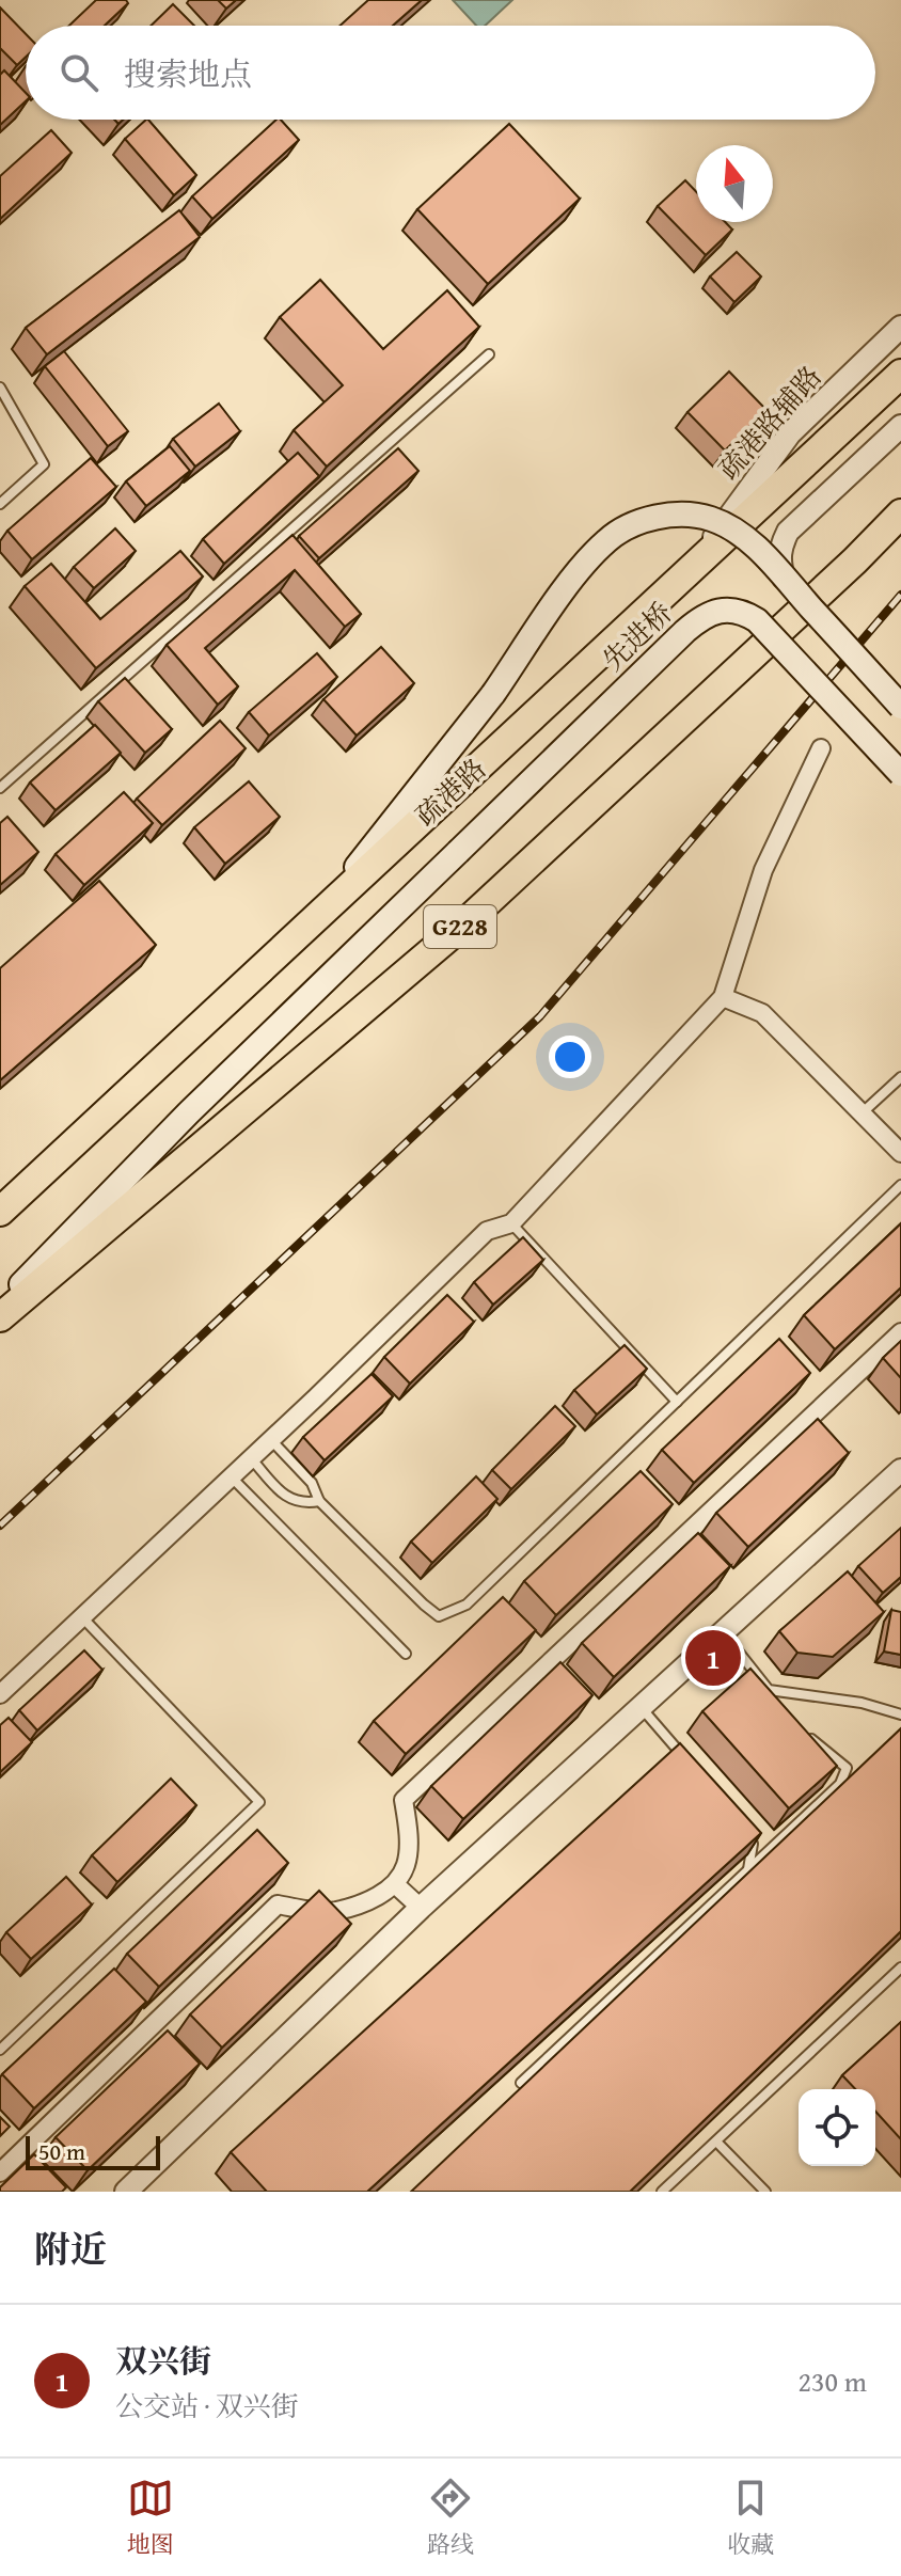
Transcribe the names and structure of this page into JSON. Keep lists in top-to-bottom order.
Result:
{
  "streets": {
    "highway": ["疏港路", "G228"],
    "main road": ["先进桥"],
    "street": ["疏港路辅路"]
  },
  "crossings": [
    ["疏港路辅路", "疏港路"]
  ],
  "scale_bar": "50 m",
  "north": "top",
  "page": {
    "search": "搜索地点",
    "pins": "1",
    "scale": "50 m",
    "heading": "附近",
    "list": [
      {
        "mark": "1",
        "name": "双兴街",
        "note": "公交站 · 双兴街",
        "value": "230 m"
      }
    ],
    "nav": ["地图", "路线", "收藏"]
  }
}
